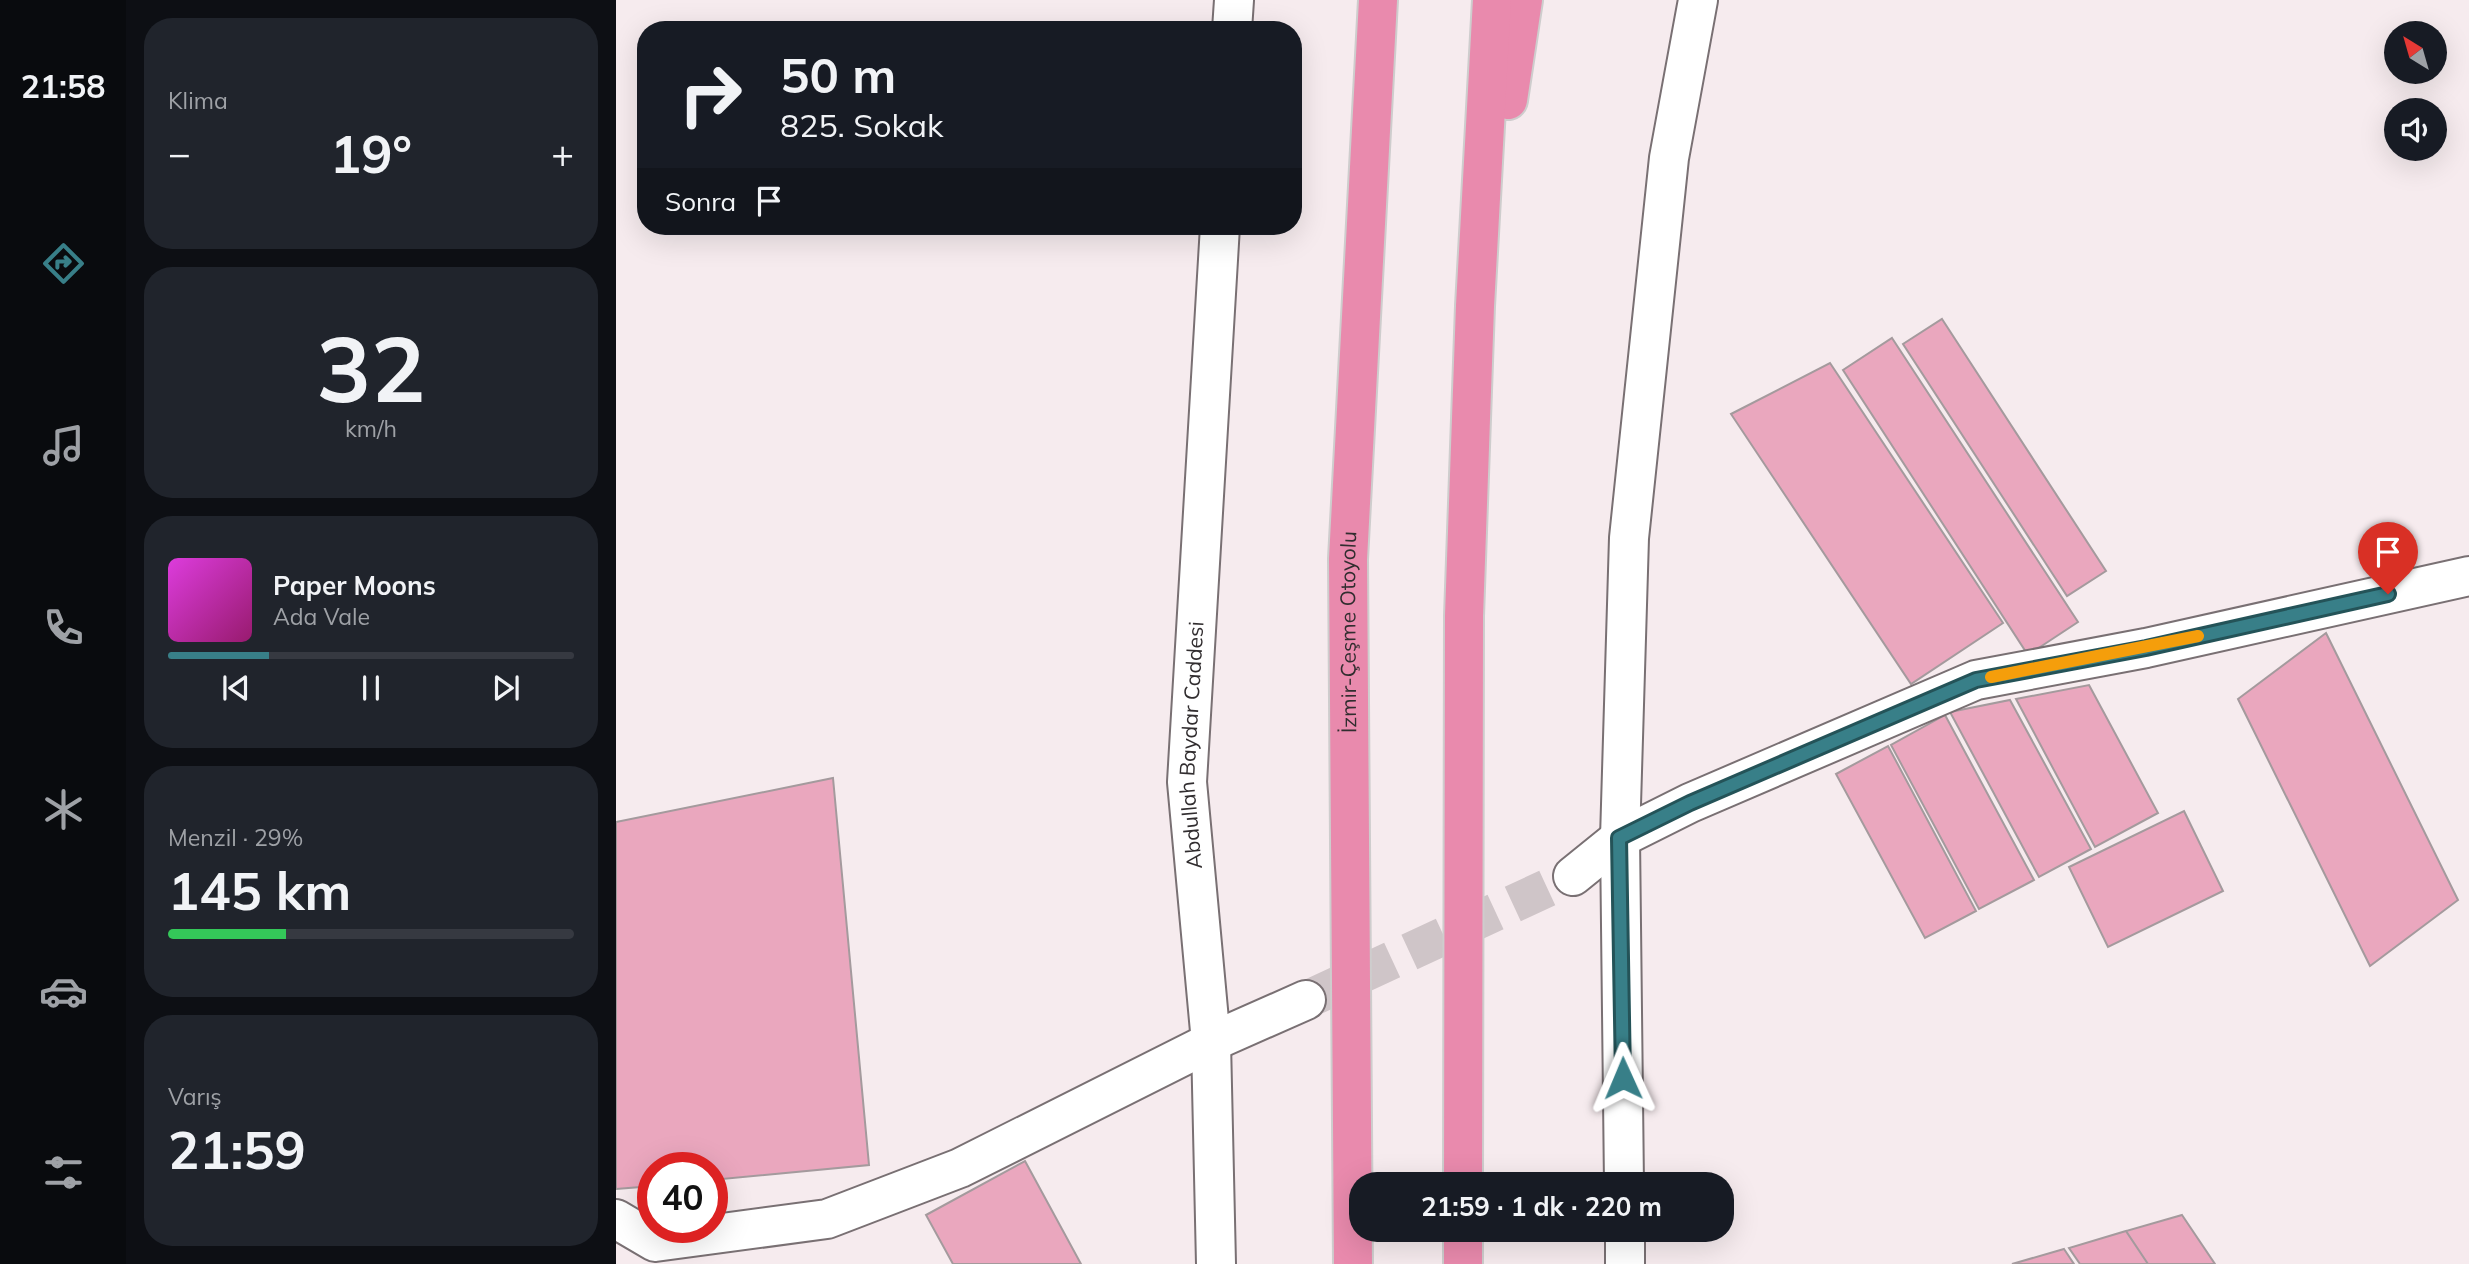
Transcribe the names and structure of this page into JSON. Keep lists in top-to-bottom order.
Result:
{
  "streets": {
    "highway": ["İzmir-Çeşme Otoyolu"],
    "street": ["Abdullah Baydar Caddesi"]
  },
  "north": "top left",
  "page": {
    "tabs": "21:58",
    "tile": [
      "Klima",
      ["32", "km/h"],
      ["Menzil · 29%", "145 km"],
      ["Varış", "21:59"]
    ],
    "turn": ["50 m", "825. Sokak"],
    "heat": ["−", "19°", "+"],
    "then": "Sonra",
    "song": ["Paper Moons", "Ada Vale"],
    "limit": "40",
    "trip": "21:59 · 1 dk · 220 m"
  }
}
